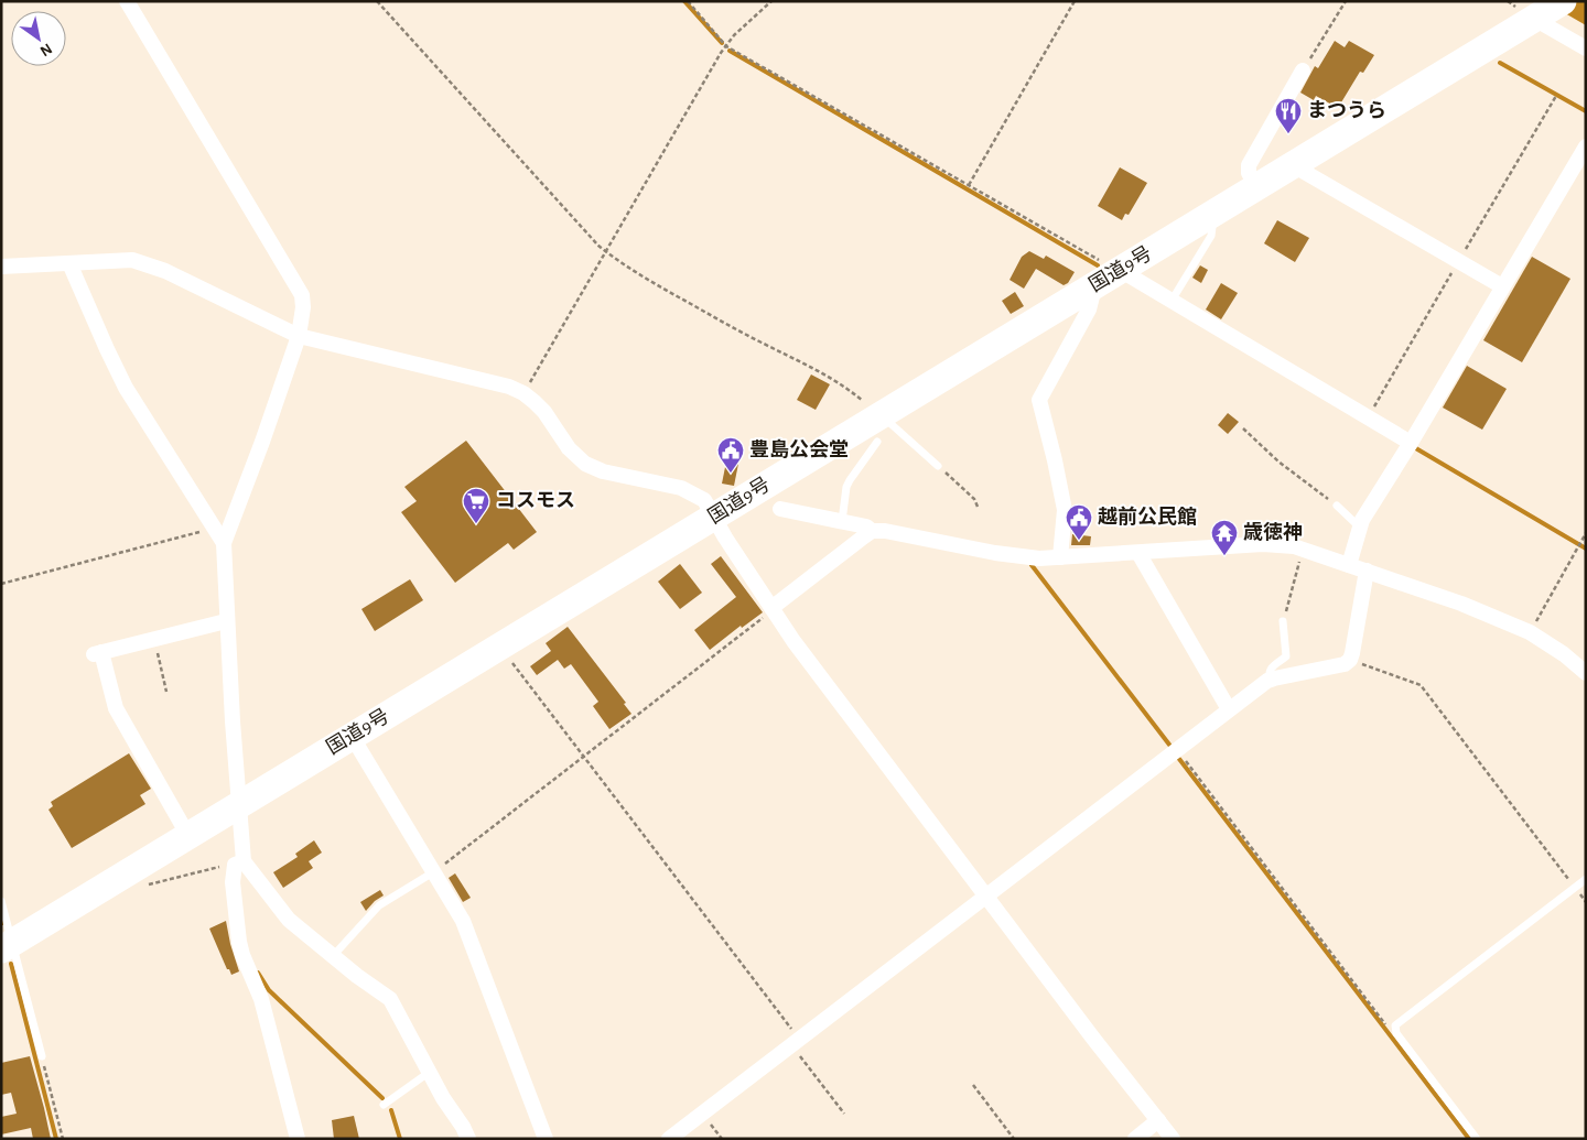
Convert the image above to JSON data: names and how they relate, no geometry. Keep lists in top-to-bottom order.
{
  "streets": {
    "highway": ["国道9号"]
  },
  "places": {
    "restaurant": ["まつうら"],
    "public building": ["豊島公会堂", "越前公民館"],
    "supermarket": ["コスモス"],
    "temple": ["歳徳神"]
  },
  "north": "bottom right"
}
